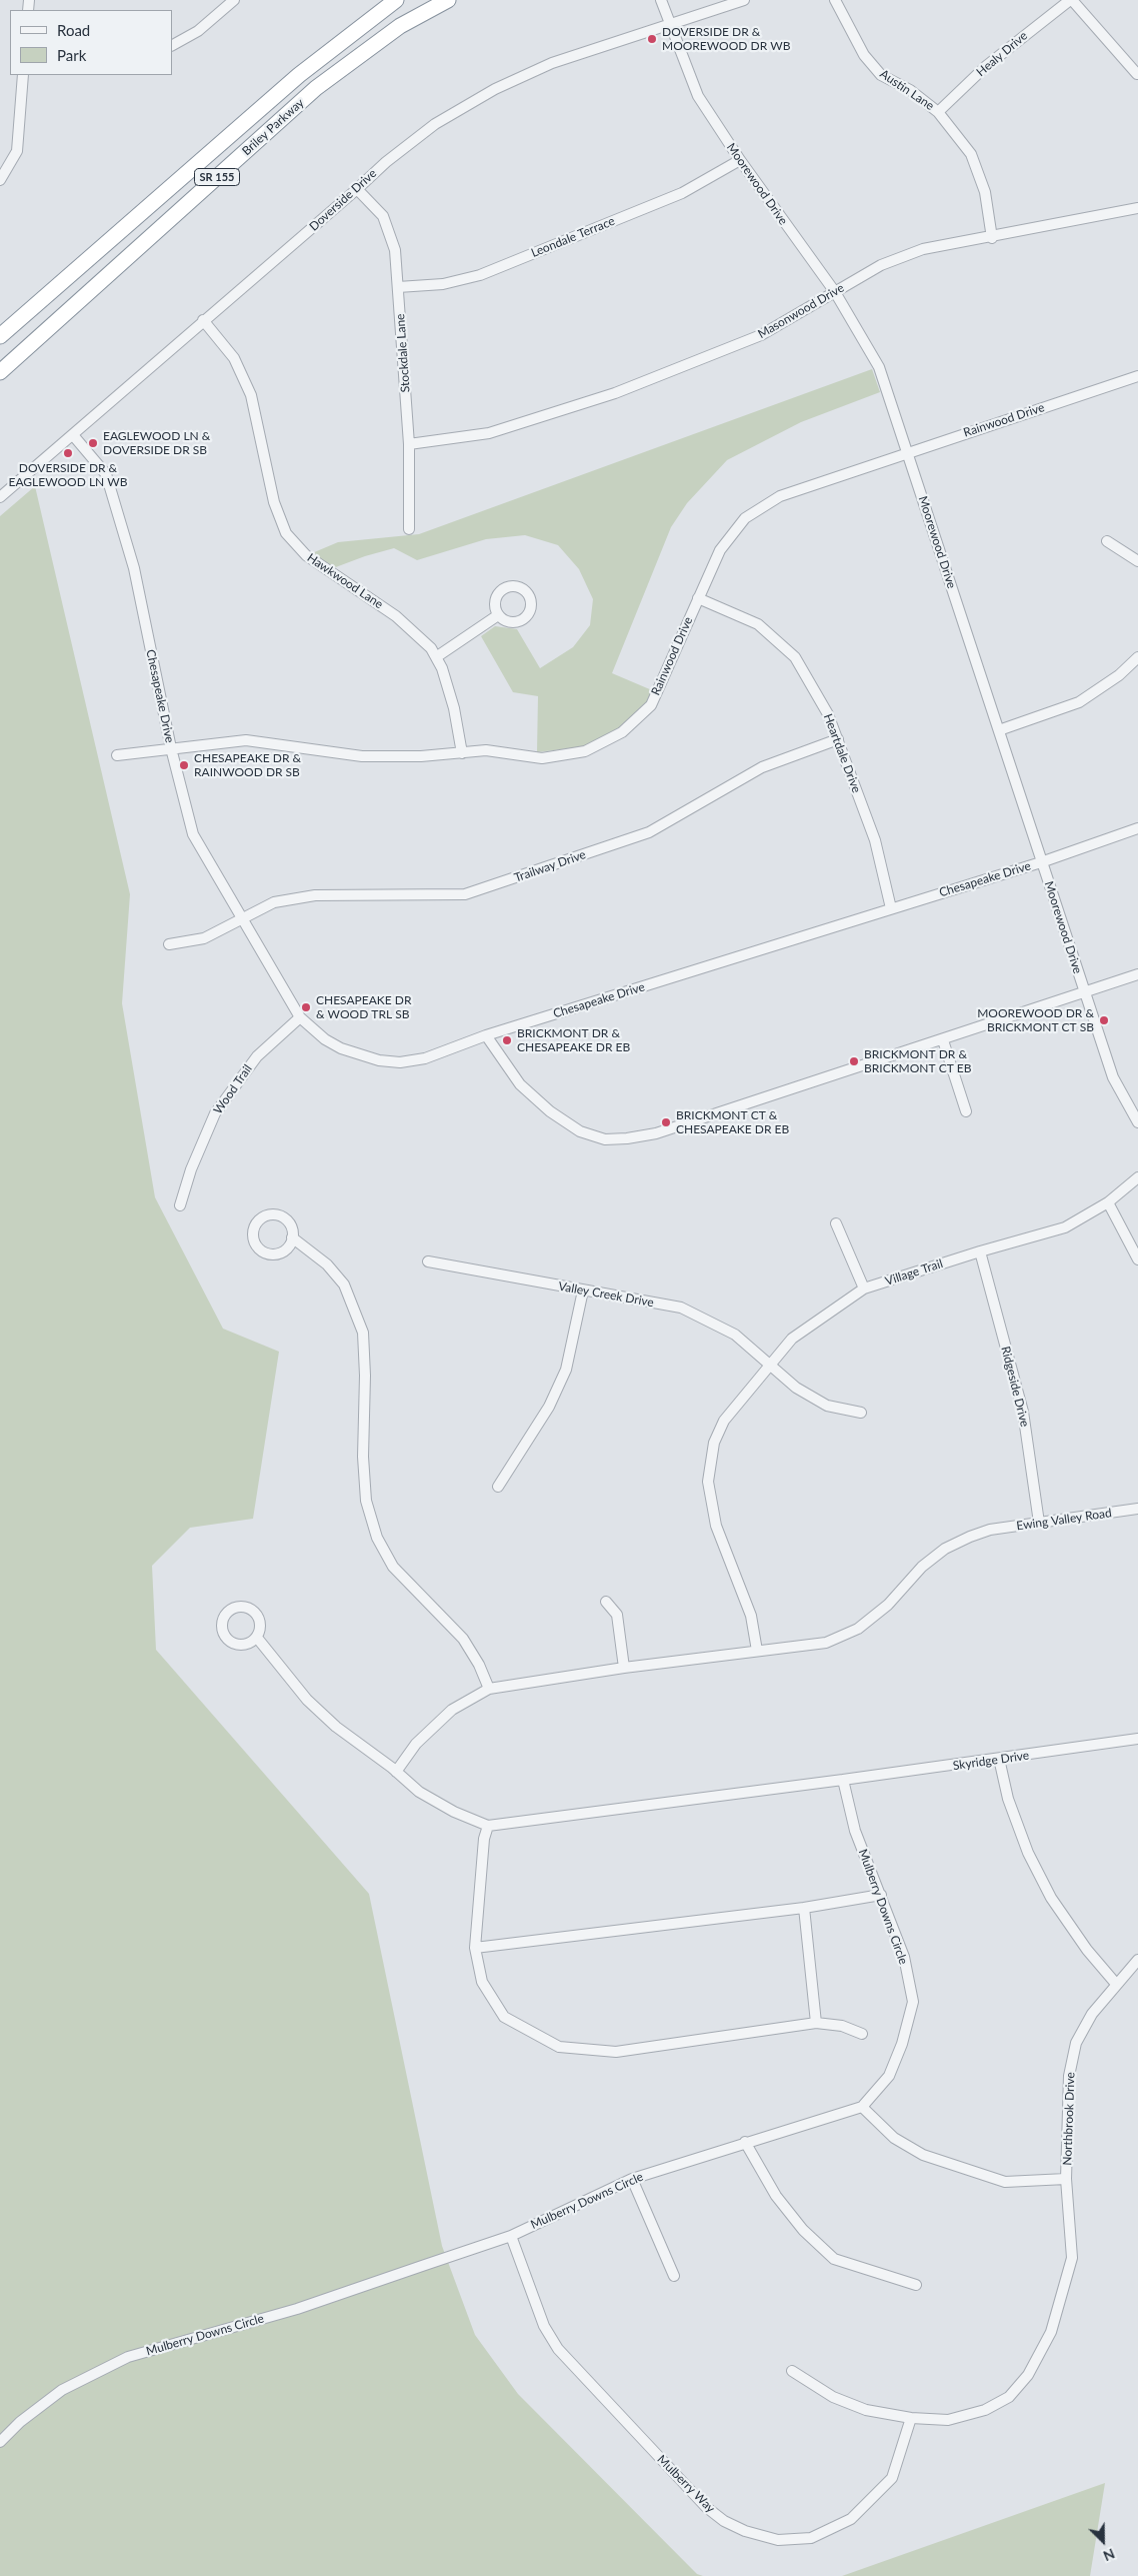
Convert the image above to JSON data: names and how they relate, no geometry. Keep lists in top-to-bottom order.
{
  "streets": {
    "highway": ["Briley Parkway", "SR 155"],
    "street": [
      "Healy Drive",
      "Austin Lane",
      "Moorewood Drive",
      "Doverside Drive",
      "Leondale Terrace",
      "Masonwood Drive",
      "Stockdale Lane",
      "Rainwood Drive",
      "Hawkwood Lane",
      "Chesapeake Drive",
      "Heartdale Drive",
      "Trailway Drive",
      "Wood Trail",
      "Village Trail",
      "Valley Creek Drive",
      "Ridgeside Drive",
      "Ewing Valley Road",
      "Skyridge Drive",
      "Mulberry Downs Circle",
      "Northbrook Drive",
      "Mulberry Way"
    ]
  },
  "crossings": [
    ["Healy Drive", "Austin Lane"],
    ["Austin Lane", "Masonwood Drive"],
    ["Moorewood Drive", "Doverside Drive"],
    ["Moorewood Drive", "Leondale Terrace"],
    ["Moorewood Drive", "Masonwood Drive"],
    ["Moorewood Drive", "Rainwood Drive"],
    ["Moorewood Drive", "Chesapeake Drive"],
    ["Doverside Drive", "Stockdale Lane"],
    ["Doverside Drive", "Hawkwood Lane"],
    ["Doverside Drive", "Chesapeake Drive"],
    ["Leondale Terrace", "Stockdale Lane"],
    ["Masonwood Drive", "Stockdale Lane"],
    ["Rainwood Drive", "Hawkwood Lane"],
    ["Rainwood Drive", "Chesapeake Drive"],
    ["Rainwood Drive", "Heartdale Drive"],
    ["Chesapeake Drive", "Heartdale Drive"],
    ["Chesapeake Drive", "Trailway Drive"],
    ["Chesapeake Drive", "Wood Trail"],
    ["Heartdale Drive", "Trailway Drive"],
    ["Village Trail", "Valley Creek Drive"],
    ["Village Trail", "Ridgeside Drive"],
    ["Village Trail", "Ewing Valley Road"],
    ["Ridgeside Drive", "Ewing Valley Road"],
    ["Skyridge Drive", "Mulberry Downs Circle"],
    ["Mulberry Downs Circle", "Mulberry Way"],
    ["Northbrook Drive", "Mulberry Way"]
  ],
  "places": [
    "DOVERSIDE DR & MOOREWOOD DR WB",
    "EAGLEWOOD LN & DOVERSIDE DR SB",
    "DOVERSIDE DR & EAGLEWOOD LN WB",
    "CHESAPEAKE DR & RAINWOOD DR SB",
    "CHESAPEAKE DR & WOOD TRL SB",
    "MOOREWOOD DR & BRICKMONT CT SB",
    "BRICKMONT DR & CHESAPEAKE DR EB",
    "BRICKMONT DR & BRICKMONT CT EB",
    "BRICKMONT CT & CHESAPEAKE DR EB"
  ],
  "legend": ["Road", "Park"],
  "north": "bottom right"
}
